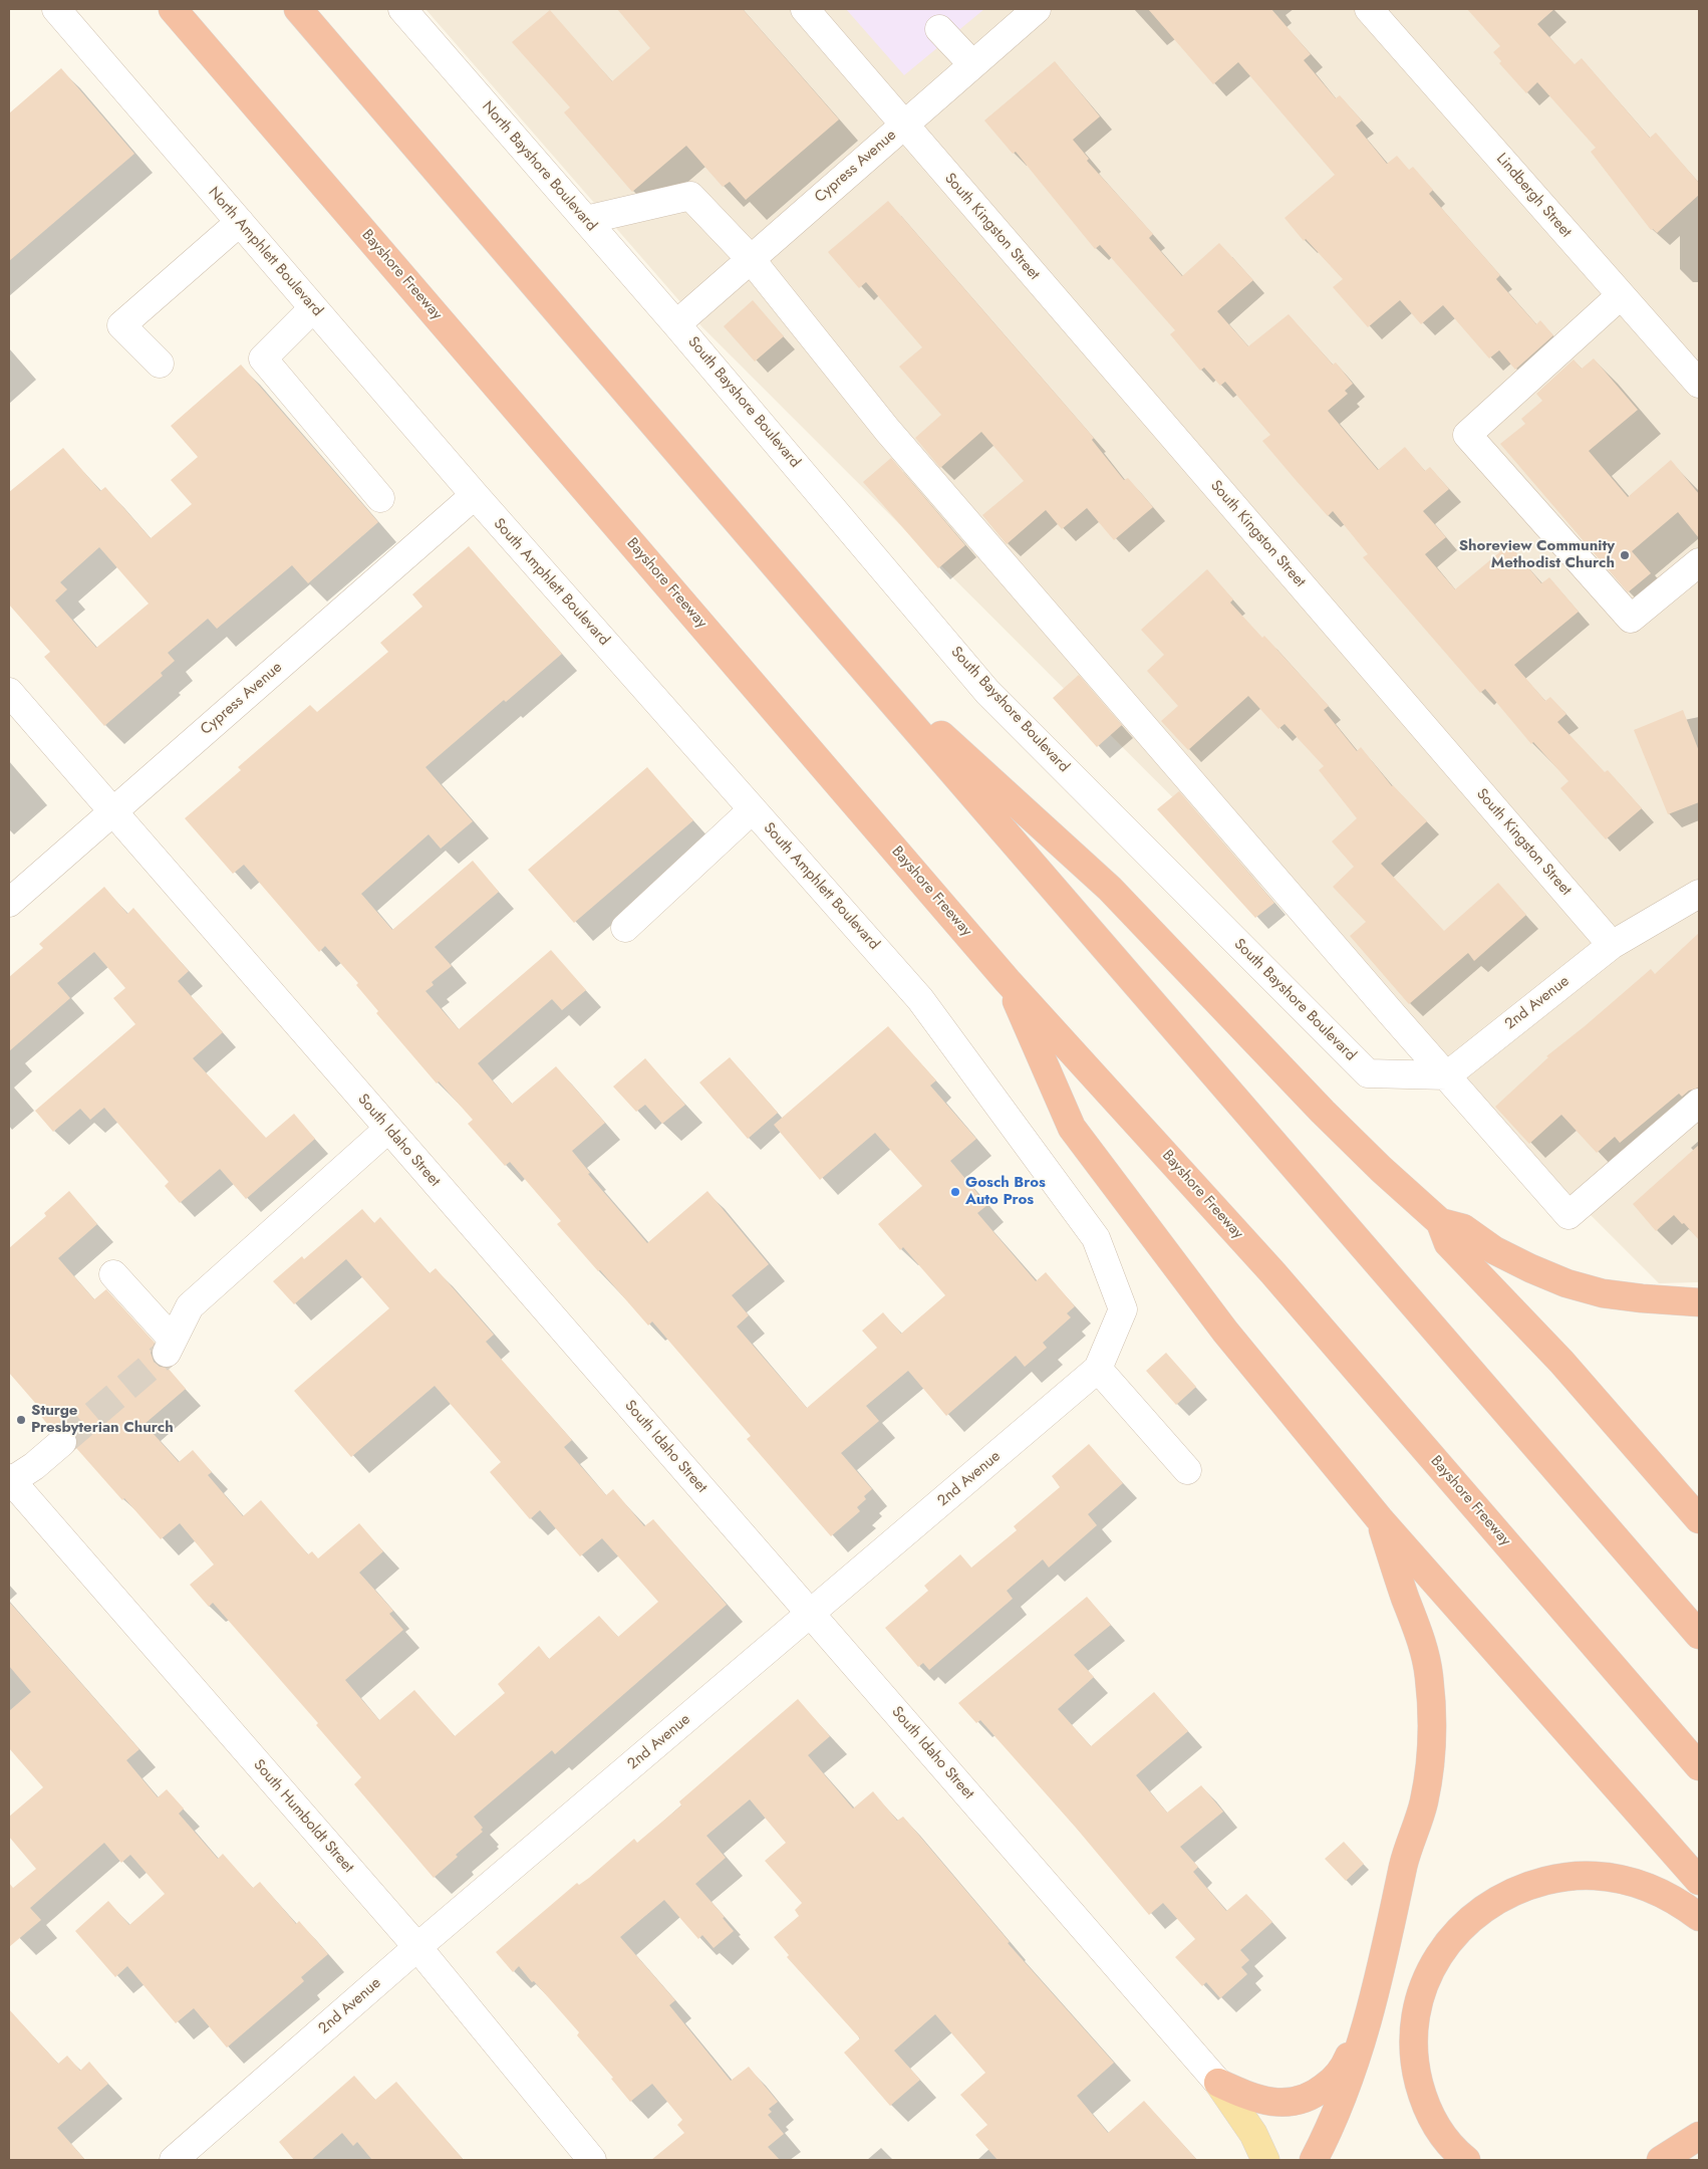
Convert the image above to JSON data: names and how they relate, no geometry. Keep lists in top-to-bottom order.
{
  "streets": {
    "highway": ["Bayshore Freeway"],
    "street": [
      "North Bayshore Boulevard",
      "Cypress Avenue",
      "Lindbergh Street",
      "South Kingston Street",
      "North Amphlett Boulevard",
      "South Bayshore Boulevard",
      "South Amphlett Boulevard",
      "2nd Avenue",
      "South Idaho Street",
      "South Humboldt Street"
    ]
  },
  "crossings": [
    ["North Bayshore Boulevard", "Cypress Avenue"],
    ["North Bayshore Boulevard", "South Bayshore Boulevard"],
    ["Cypress Avenue", "South Kingston Street"],
    ["Cypress Avenue", "North Amphlett Boulevard"],
    ["Cypress Avenue", "South Bayshore Boulevard"],
    ["Cypress Avenue", "South Amphlett Boulevard"],
    ["Cypress Avenue", "South Idaho Street"],
    ["South Kingston Street", "2nd Avenue"],
    ["North Amphlett Boulevard", "South Amphlett Boulevard"],
    ["South Bayshore Boulevard", "2nd Avenue"],
    ["South Amphlett Boulevard", "2nd Avenue"],
    ["2nd Avenue", "South Idaho Street"],
    ["2nd Avenue", "South Humboldt Street"]
  ],
  "places": ["Shoreview Community Methodist Church", "Gosch Bros Auto Pros", "Sturge Presbyterian Church"]
}
